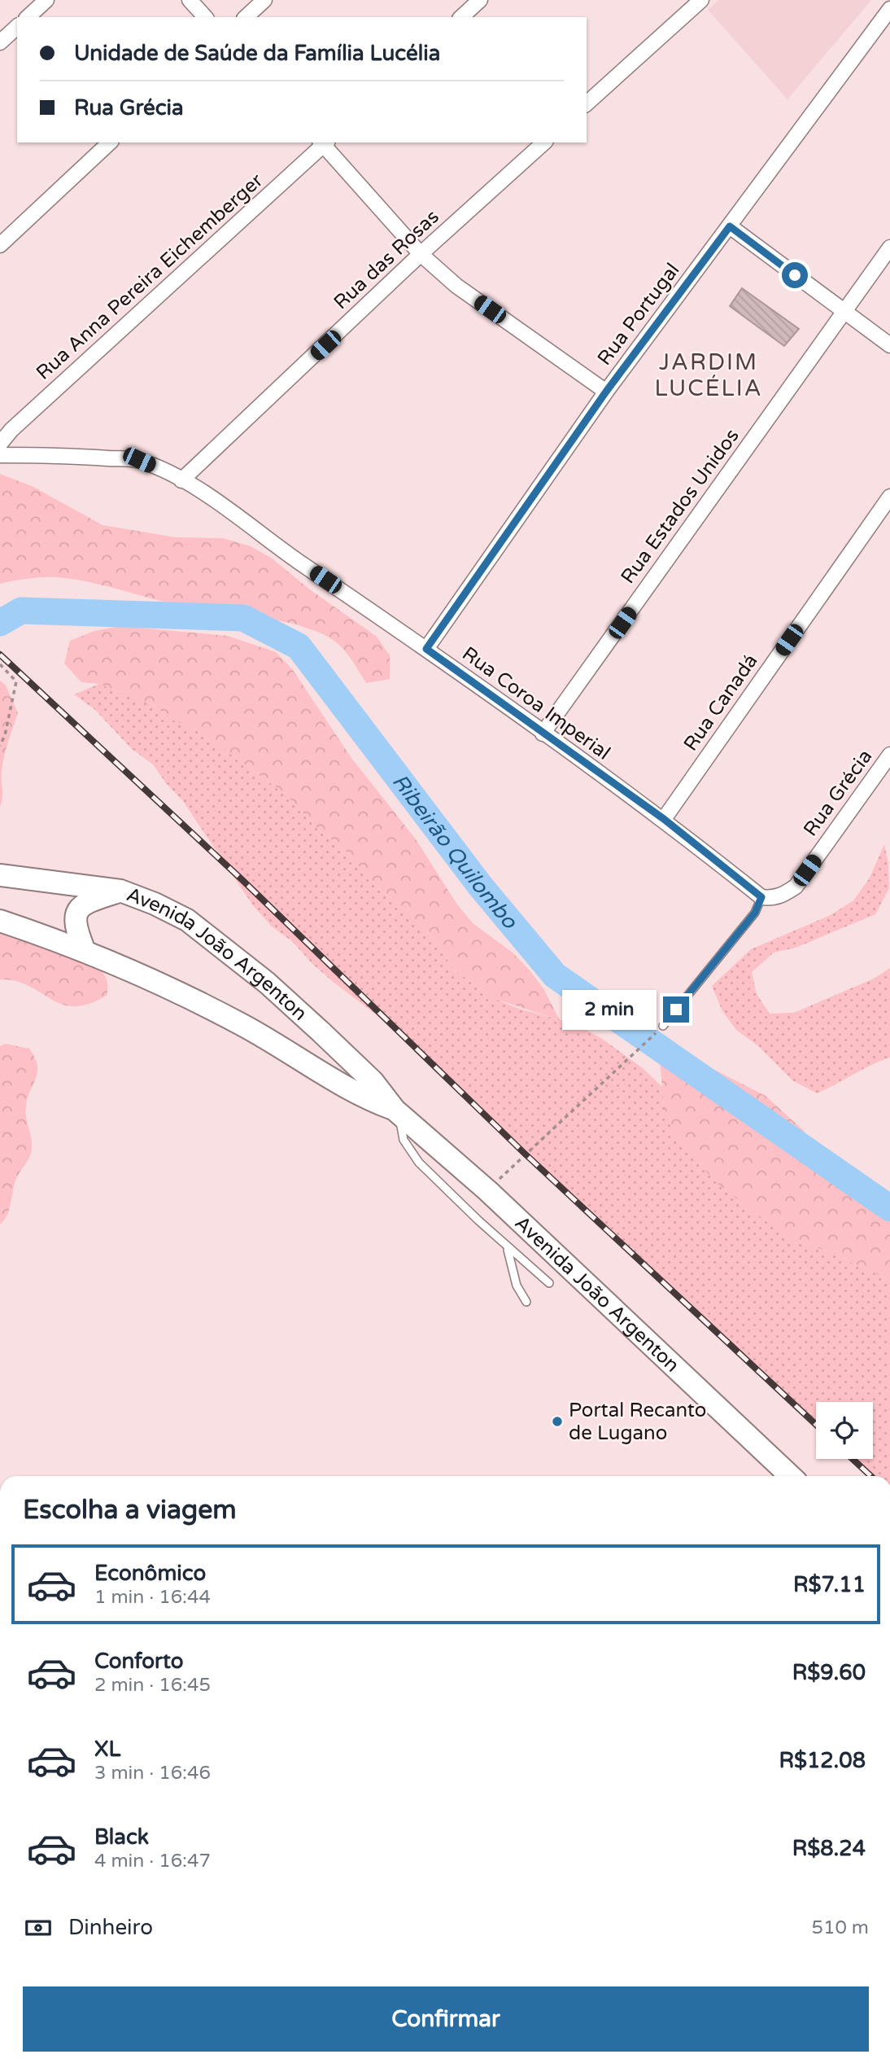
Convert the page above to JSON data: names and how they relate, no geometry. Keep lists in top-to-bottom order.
{
  "streets": {
    "main road": ["Avenida João Argenton"],
    "street": [
      "Rua das Rosas",
      "Rua Anna Pereira Eichemberger",
      "Rua Portugal",
      "Rua Estados Unidos",
      "Rua Canadá",
      "Rua Coroa Imperial",
      "Rua Grécia"
    ]
  },
  "crossings": [
    ["Rua das Rosas", "Rua Coroa Imperial"],
    ["Rua Portugal", "Rua Coroa Imperial"],
    ["Rua Estados Unidos", "Rua Coroa Imperial"],
    ["Rua Canadá", "Rua Coroa Imperial"],
    ["Rua Coroa Imperial", "Rua Grécia"]
  ],
  "districts": ["JARDIM LUCÉLIA"],
  "water": ["Ribeirão Quilombo"],
  "places": ["Portal Recanto de Lugano"],
  "page": {
    "banner": ["Unidade de Saúde da Família Lucélia", "Rua Grécia"],
    "bubble": "2 min",
    "heading": "Escolha a viagem",
    "list": [
      {
        "name": "Econômico",
        "note": "1 min · 16:44",
        "value": "R$7.11"
      },
      {
        "name": "Conforto",
        "note": "2 min · 16:45",
        "value": "R$9.60"
      },
      {
        "name": "XL",
        "note": "3 min · 16:46",
        "value": "R$12.08"
      },
      {
        "name": "Black",
        "note": "4 min · 16:47",
        "value": "R$8.24"
      }
    ],
    "pay": ["Dinheiro", "510 m"],
    "buttons": "Confirmar"
  }
}
